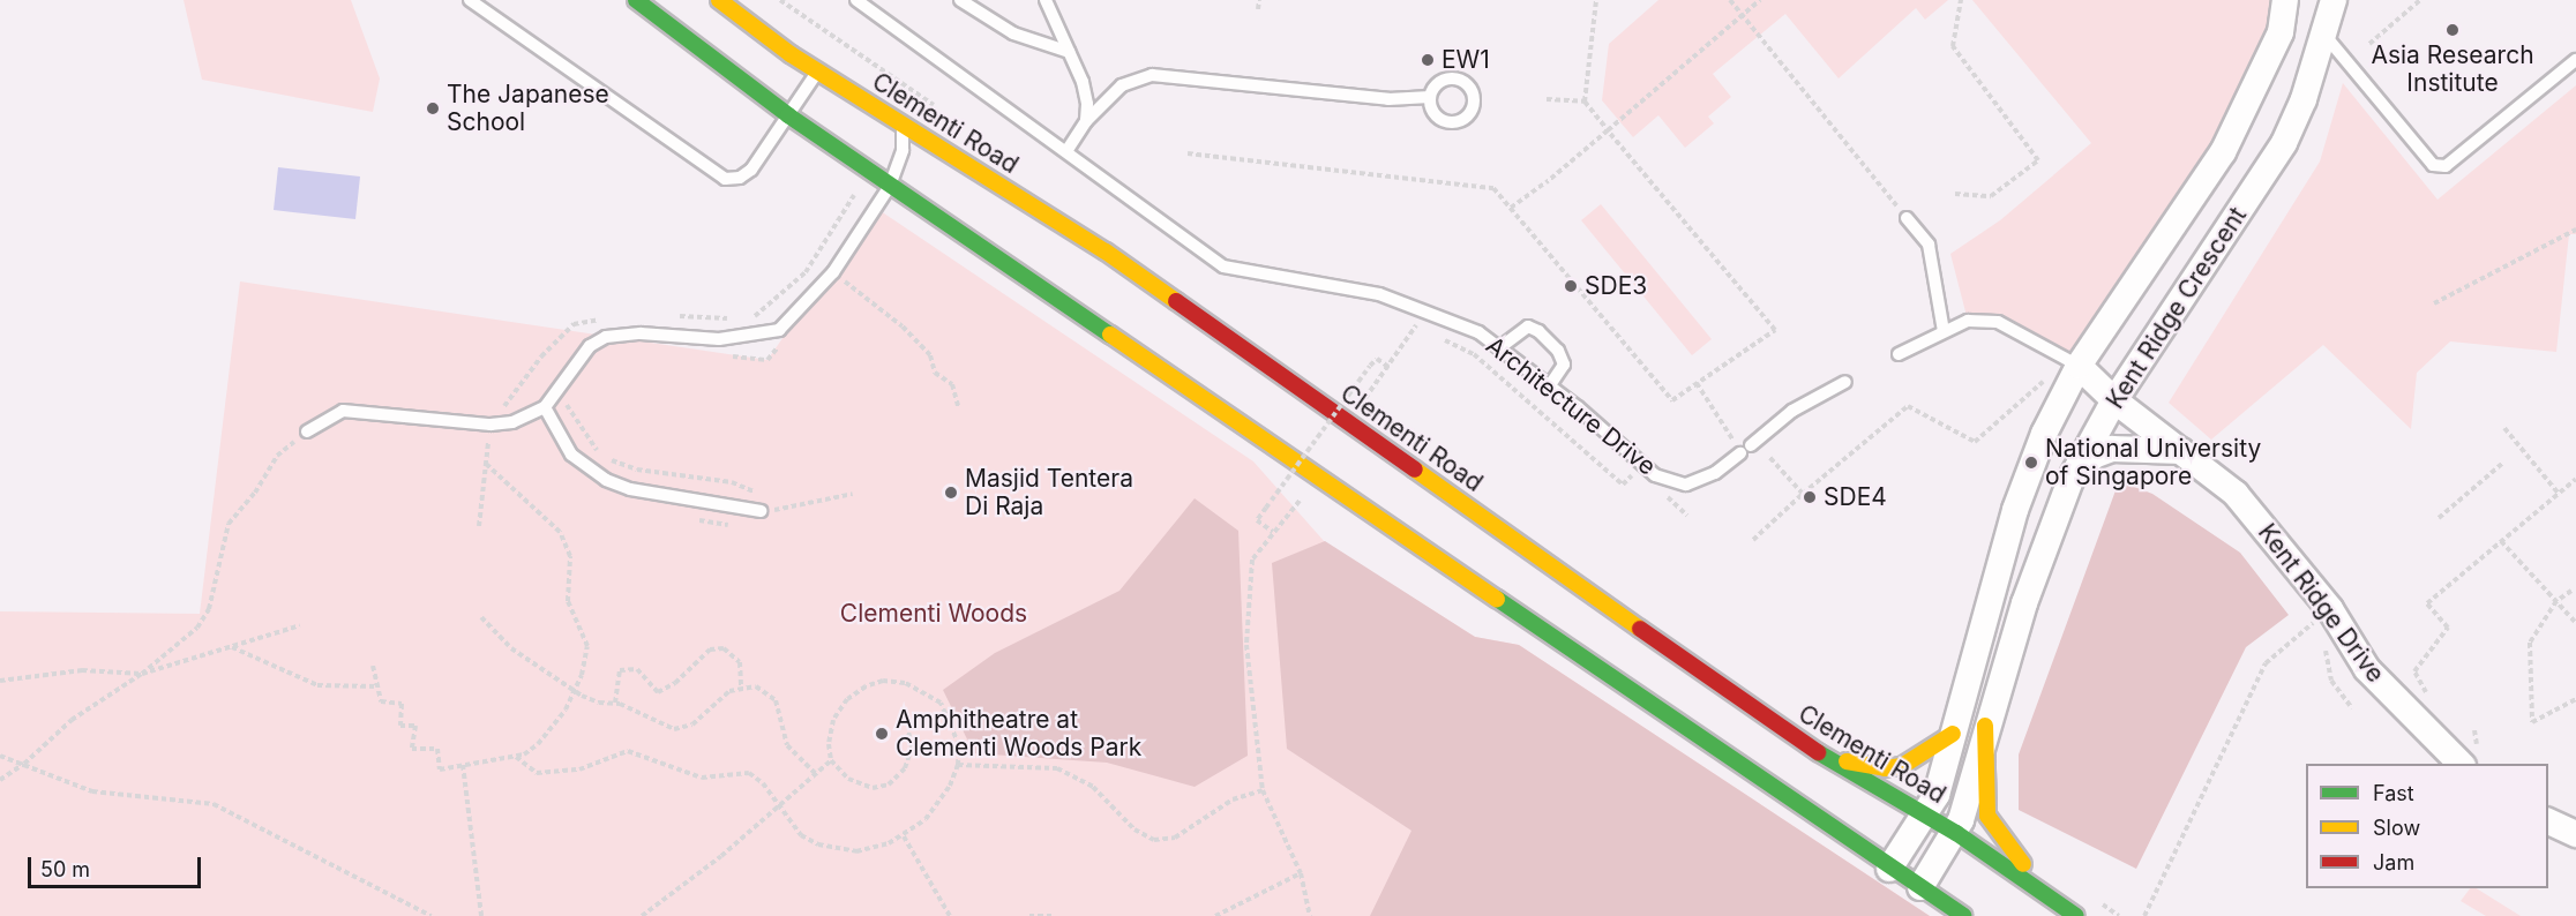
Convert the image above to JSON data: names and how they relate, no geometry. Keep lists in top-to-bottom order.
{
  "streets": {
    "main road": ["Clementi Road"],
    "street": ["Kent Ridge Crescent", "Kent Ridge Drive"],
    "lane": ["Architecture Drive"]
  },
  "crossings": [
    ["Clementi Road", "Kent Ridge Crescent"],
    ["Kent Ridge Crescent", "Kent Ridge Drive"]
  ],
  "parks": ["Clementi Woods"],
  "places": [
    "Asia Research Institute",
    "EW1",
    "The Japanese School",
    "SDE3",
    "National University of Singapore",
    "Masjid Tentera Di Raja",
    "SDE4",
    "Amphitheatre at Clementi Woods Park"
  ],
  "legend": ["Fast", "Slow", "Jam"],
  "scale_bar": "50 m"
}
